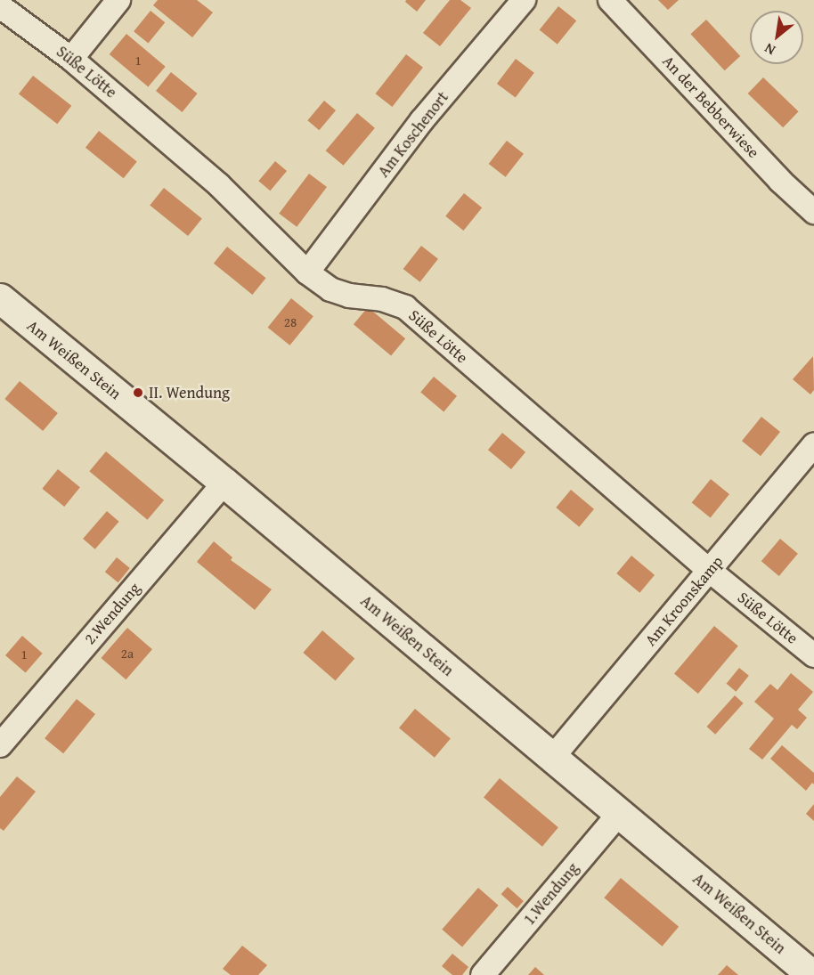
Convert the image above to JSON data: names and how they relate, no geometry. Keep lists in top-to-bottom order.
{
  "streets": {
    "street": [
      "Süße Lötte",
      "An der Bebberwiese",
      "Am Koschenort",
      "Am Weißen Stein",
      "Am Kroonskamp",
      "2.Wendung",
      "1.Wendung"
    ]
  },
  "crossings": [
    ["Süße Lötte", "Am Koschenort"],
    ["Süße Lötte", "Am Kroonskamp"],
    ["Am Weißen Stein", "Am Kroonskamp"],
    ["Am Weißen Stein", "2.Wendung"],
    ["Am Weißen Stein", "1.Wendung"]
  ],
  "places": ["II. Wendung"],
  "house_numbers": [
    "1",
    "28",
    "2a",
    "1"
  ],
  "north": "bottom left"
}
